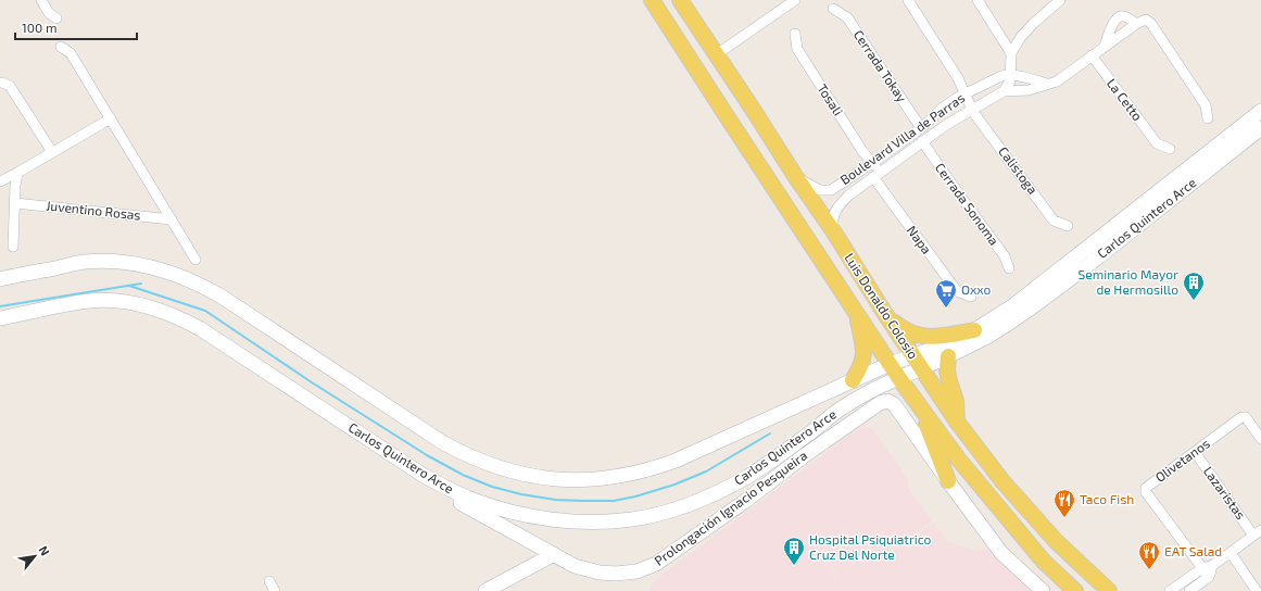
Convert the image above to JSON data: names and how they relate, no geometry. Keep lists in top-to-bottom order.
{
  "streets": {
    "main road": ["Carlos Quintero Arce", "Luis Donaldo Colosio", "Prolongación Ignacio Pesqueira"],
    "street": [
      "Cerrada Tokay",
      "Tosali",
      "La Cetto",
      "Boulevard Villa de Parras",
      "Calistoga",
      "Cerrada Sonoma",
      "Juventino Rosas",
      "Napa",
      "Olivetanos",
      "Lazaristas"
    ]
  },
  "crossings": [
    ["Cerrada Tokay", "Boulevard Villa de Parras"],
    ["Tosali", "Boulevard Villa de Parras"],
    ["Tosali", "Napa"],
    ["La Cetto", "Boulevard Villa de Parras"],
    ["Boulevard Villa de Parras", "Calistoga"],
    ["Boulevard Villa de Parras", "Cerrada Sonoma"],
    ["Boulevard Villa de Parras", "Napa"],
    ["Boulevard Villa de Parras", "Luis Donaldo Colosio"],
    ["Carlos Quintero Arce", "Luis Donaldo Colosio"],
    ["Carlos Quintero Arce", "Prolongación Ignacio Pesqueira"],
    ["Olivetanos", "Lazaristas"]
  ],
  "places": {
    "building": ["Seminario Mayor de Hermosillo", "Hospital Psiquiatrico Cruz Del Norte"],
    "supermarket": ["Oxxo"],
    "restaurant": ["Taco Fish", "EAT Salad"]
  },
  "scale_bar": "100 m",
  "north": "top right"
}
